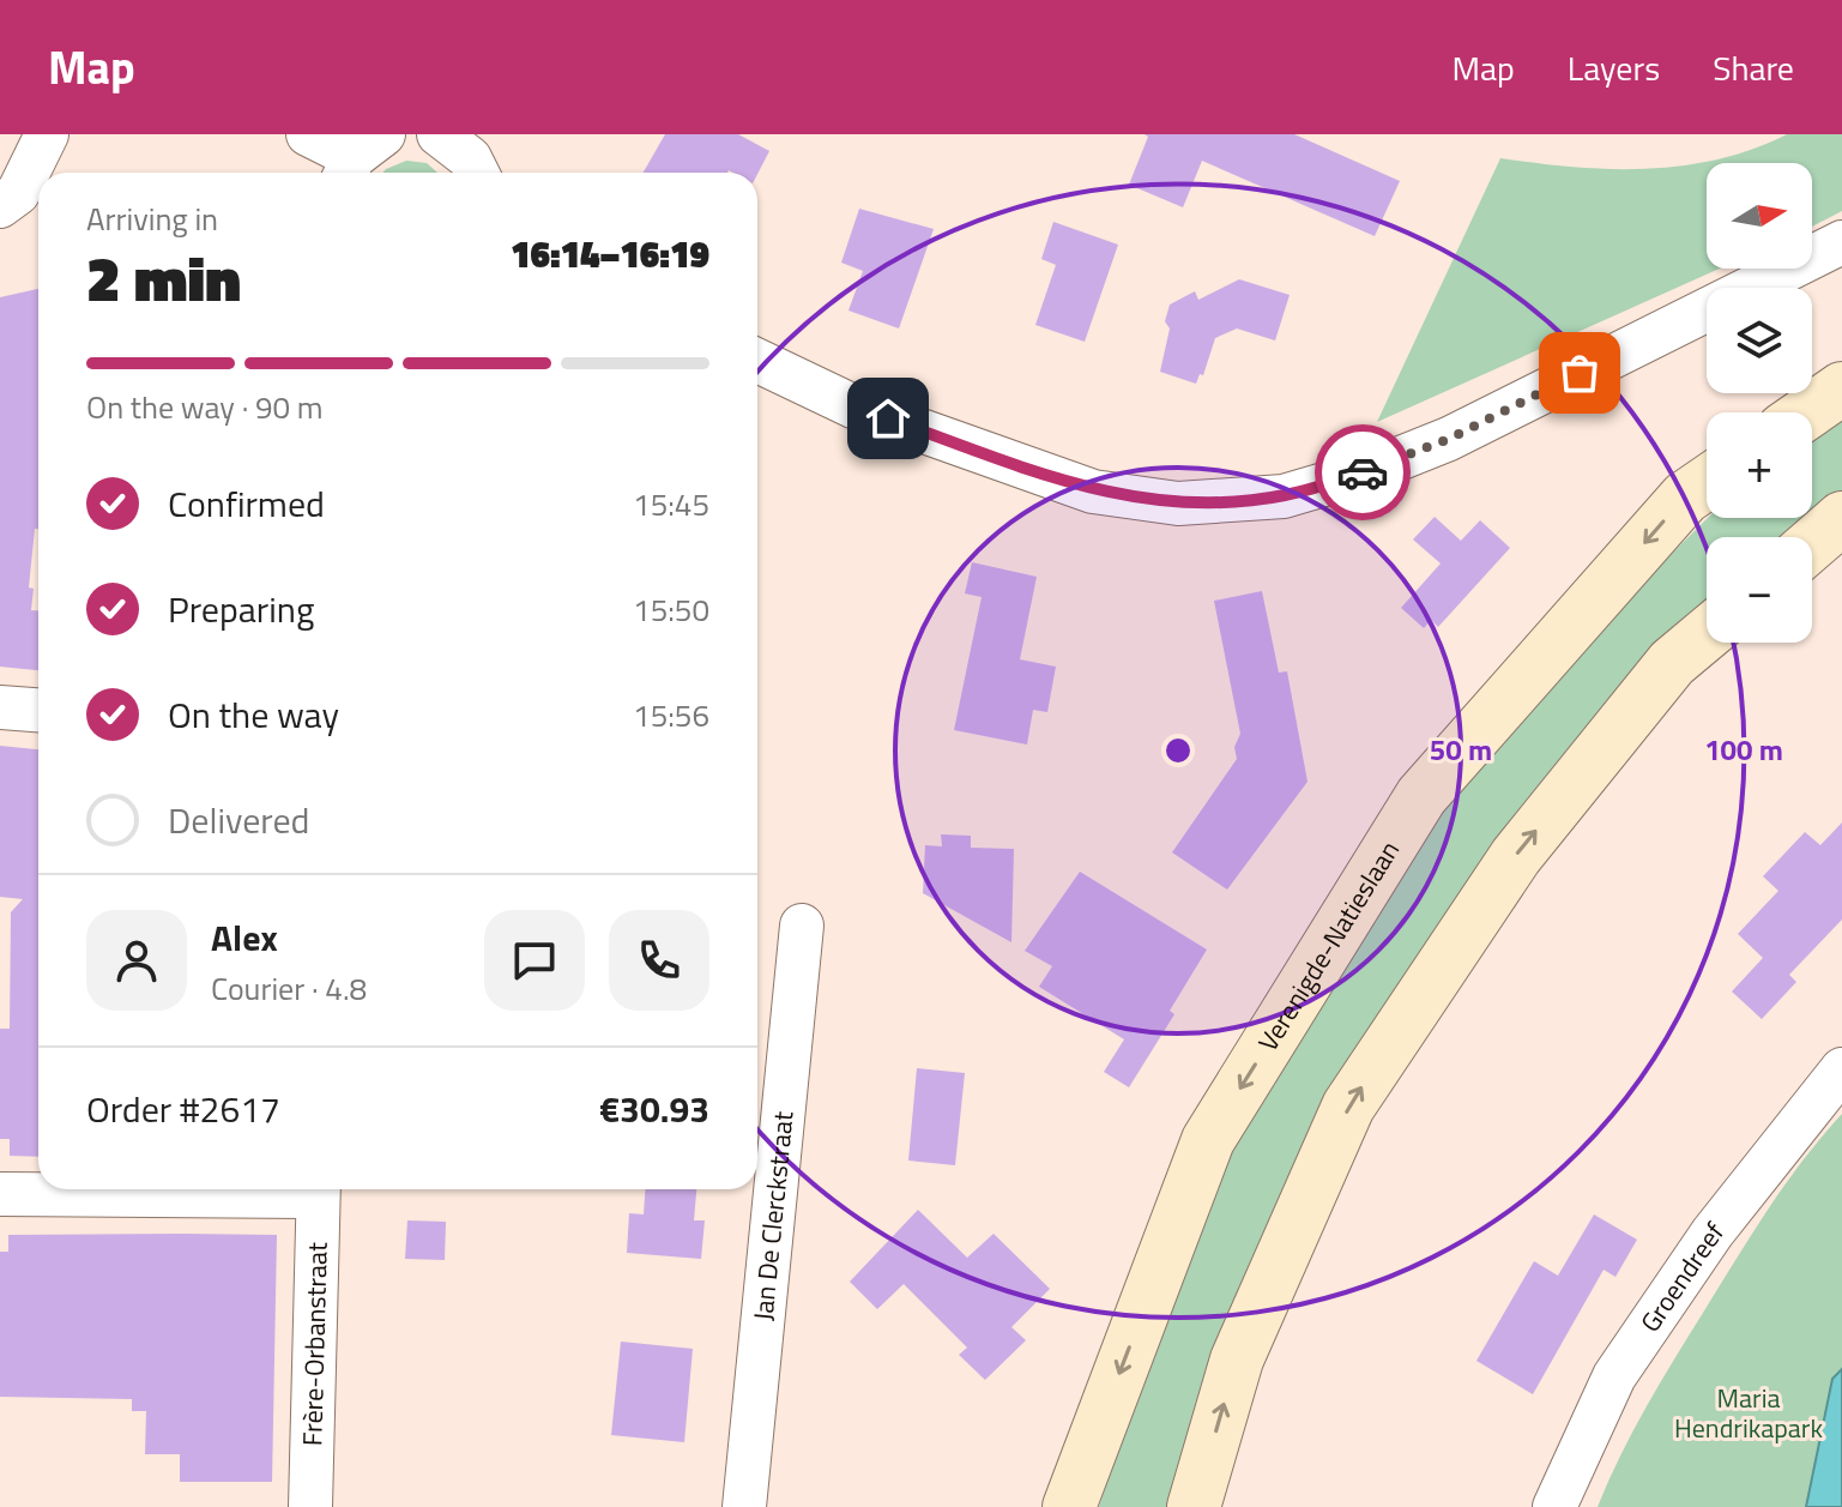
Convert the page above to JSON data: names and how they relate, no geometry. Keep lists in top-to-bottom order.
{
  "streets": {
    "main road": ["Verenigde-Natieslaan"],
    "street": ["Jan De Clerckstraat", "Groendreef", "Frère-Orbanstraat"]
  },
  "parks": ["Maria Hendrikapark"],
  "north": "right",
  "page": {
    "header": "Map",
    "nav": ["Map", "Layers", "Share"],
    "map_buttons": ["+", "−"],
    "heading": ["2 min", "Arriving in", "16:14–16:19"],
    "panel": [
      "Alex",
      "Courier · 4.8",
      "Order #2617",
      "€30.93"
    ],
    "bar": "On the way · 90 m",
    "list": [
      ["Confirmed", "15:45"],
      ["Preparing", "15:50"],
      ["On the way", "15:56"],
      "Delivered"
    ]
  },
  "rings": ["50 m", "100 m"]
}
